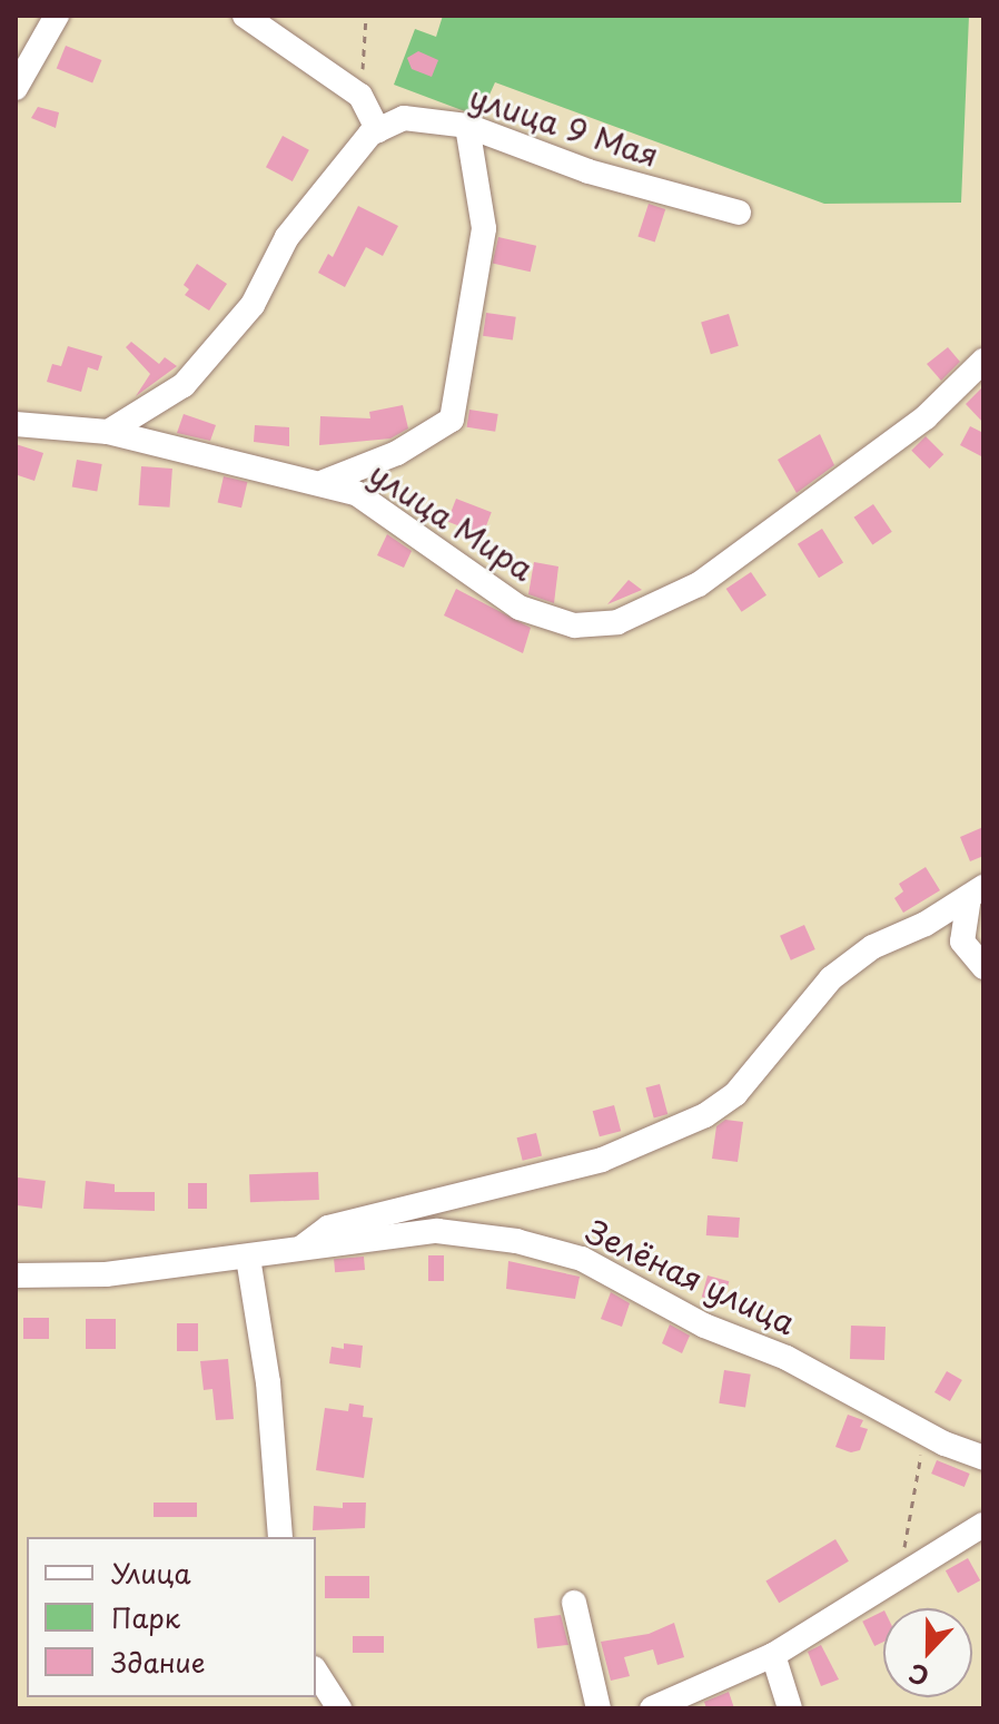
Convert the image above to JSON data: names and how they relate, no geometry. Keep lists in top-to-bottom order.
{
  "streets": {
    "street": ["улица 9 Мая", "улица Мира", "Зелёная улица"]
  },
  "legend": ["Улица", "Парк", "Здание"],
  "north": "bottom"
}
